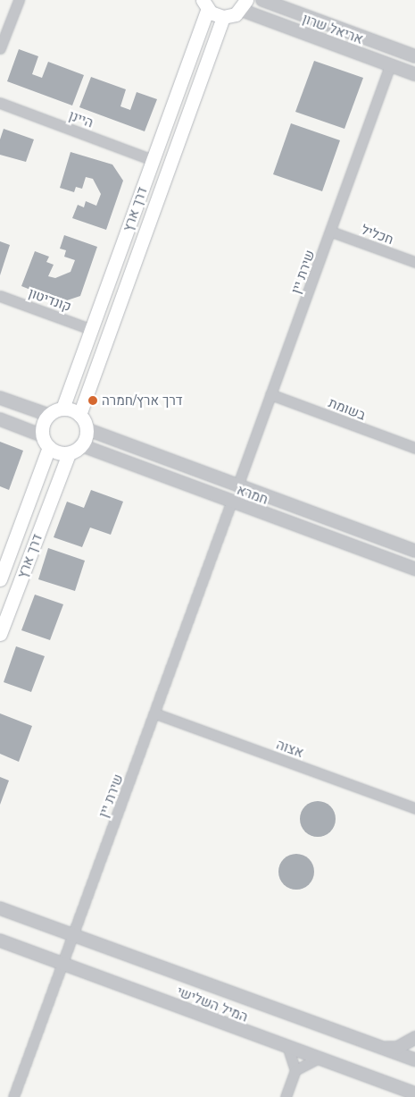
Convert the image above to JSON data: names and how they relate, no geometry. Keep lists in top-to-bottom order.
{
  "streets": {
    "main road": ["דרך ארץ"],
    "street": [
      "אריאל שרון",
      "היינן",
      "חכליל",
      "שירת יין",
      "קונדיטון",
      "בשומת",
      "חמרא",
      "אצוה",
      "המיל השלישי"
    ]
  },
  "crossings": [
    ["אריאל שרון", "שירת יין"],
    ["היינן", "דרך ארץ"],
    ["דרך ארץ", "קונדיטון"],
    ["דרך ארץ", "חמרא"],
    ["חכליל", "שירת יין"],
    ["שירת יין", "בשומת"],
    ["שירת יין", "חמרא"],
    ["שירת יין", "אצוה"],
    ["שירת יין", "המיל השלישי"]
  ],
  "places": ["דרך ארץ/חמרה"]
}
